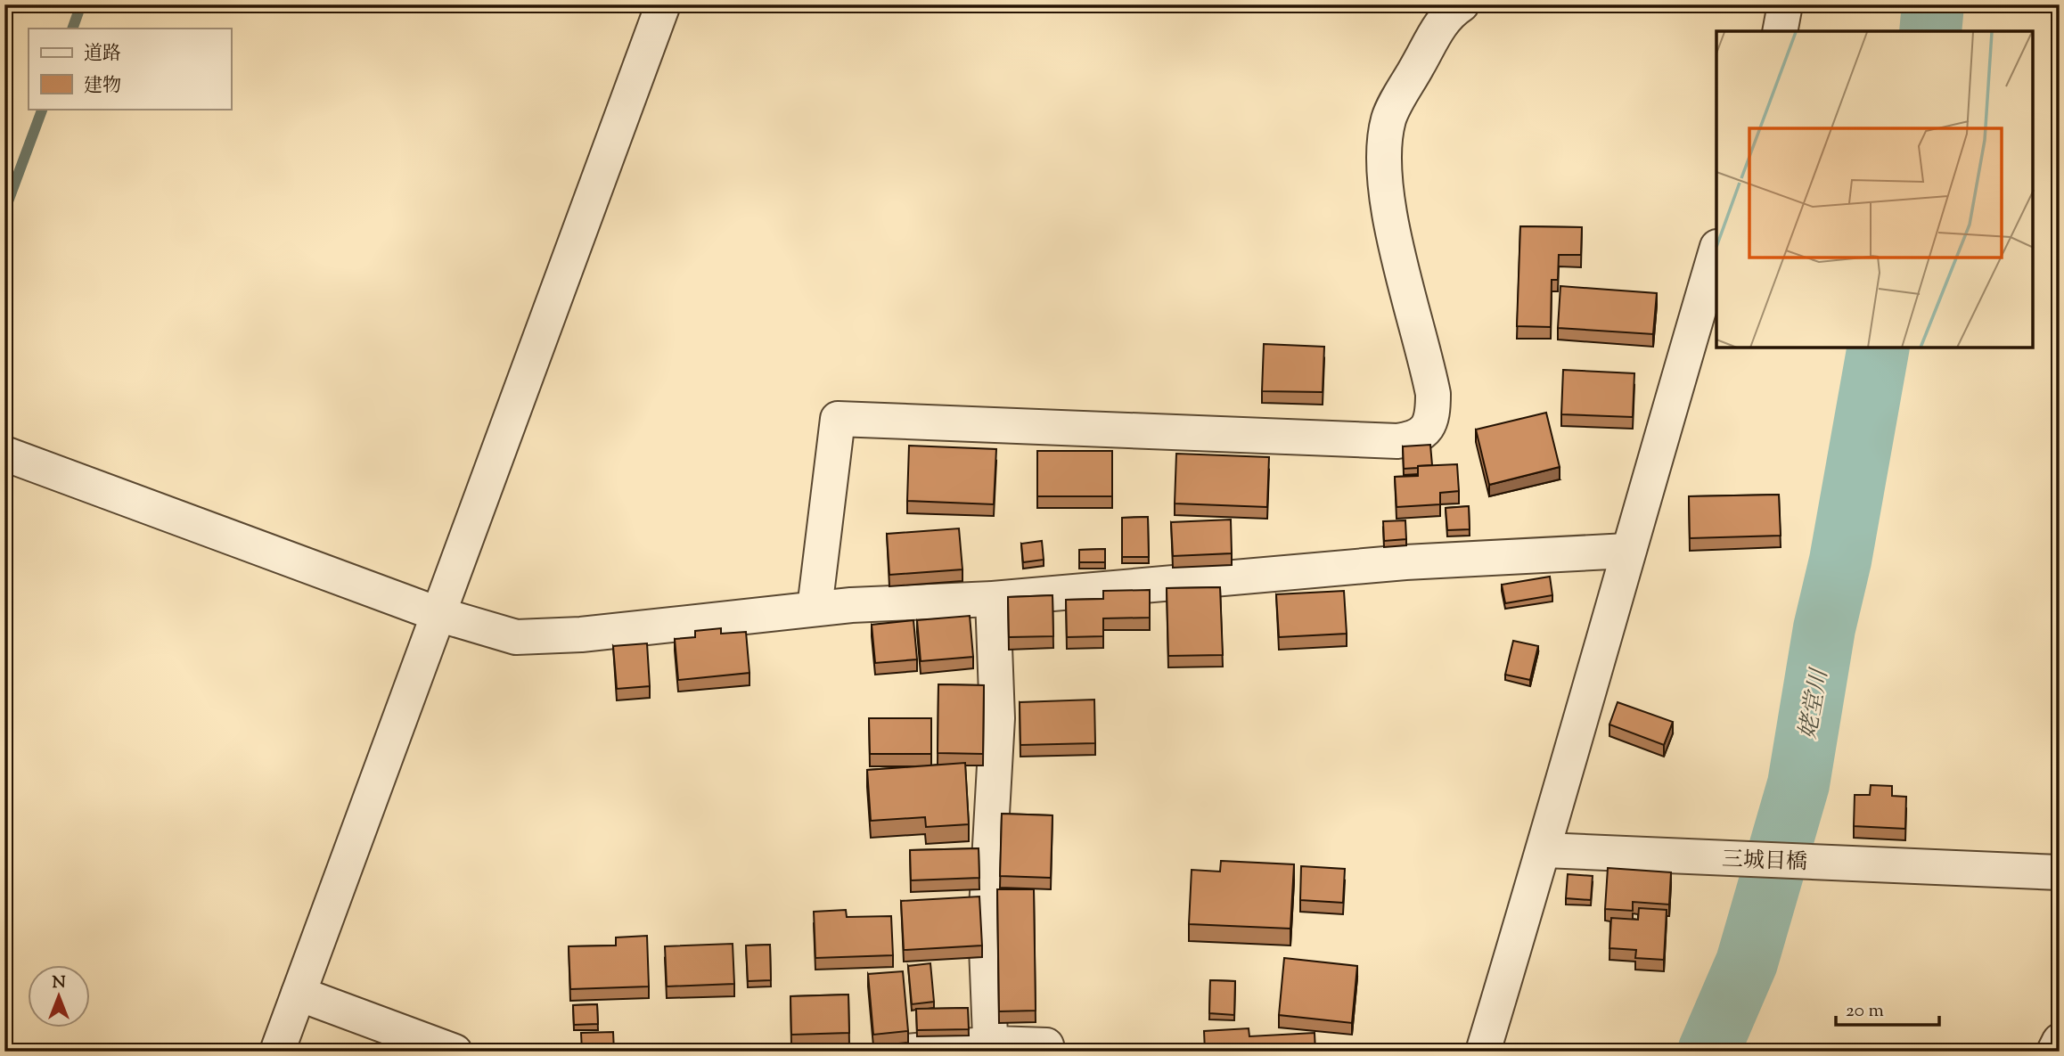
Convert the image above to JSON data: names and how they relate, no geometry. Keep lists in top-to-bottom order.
{
  "streets": {
    "street": ["三城目橋"]
  },
  "water": ["姥堂川"],
  "legend": ["道路", "建物"],
  "scale_bar": "20 m",
  "north": "top"
}
